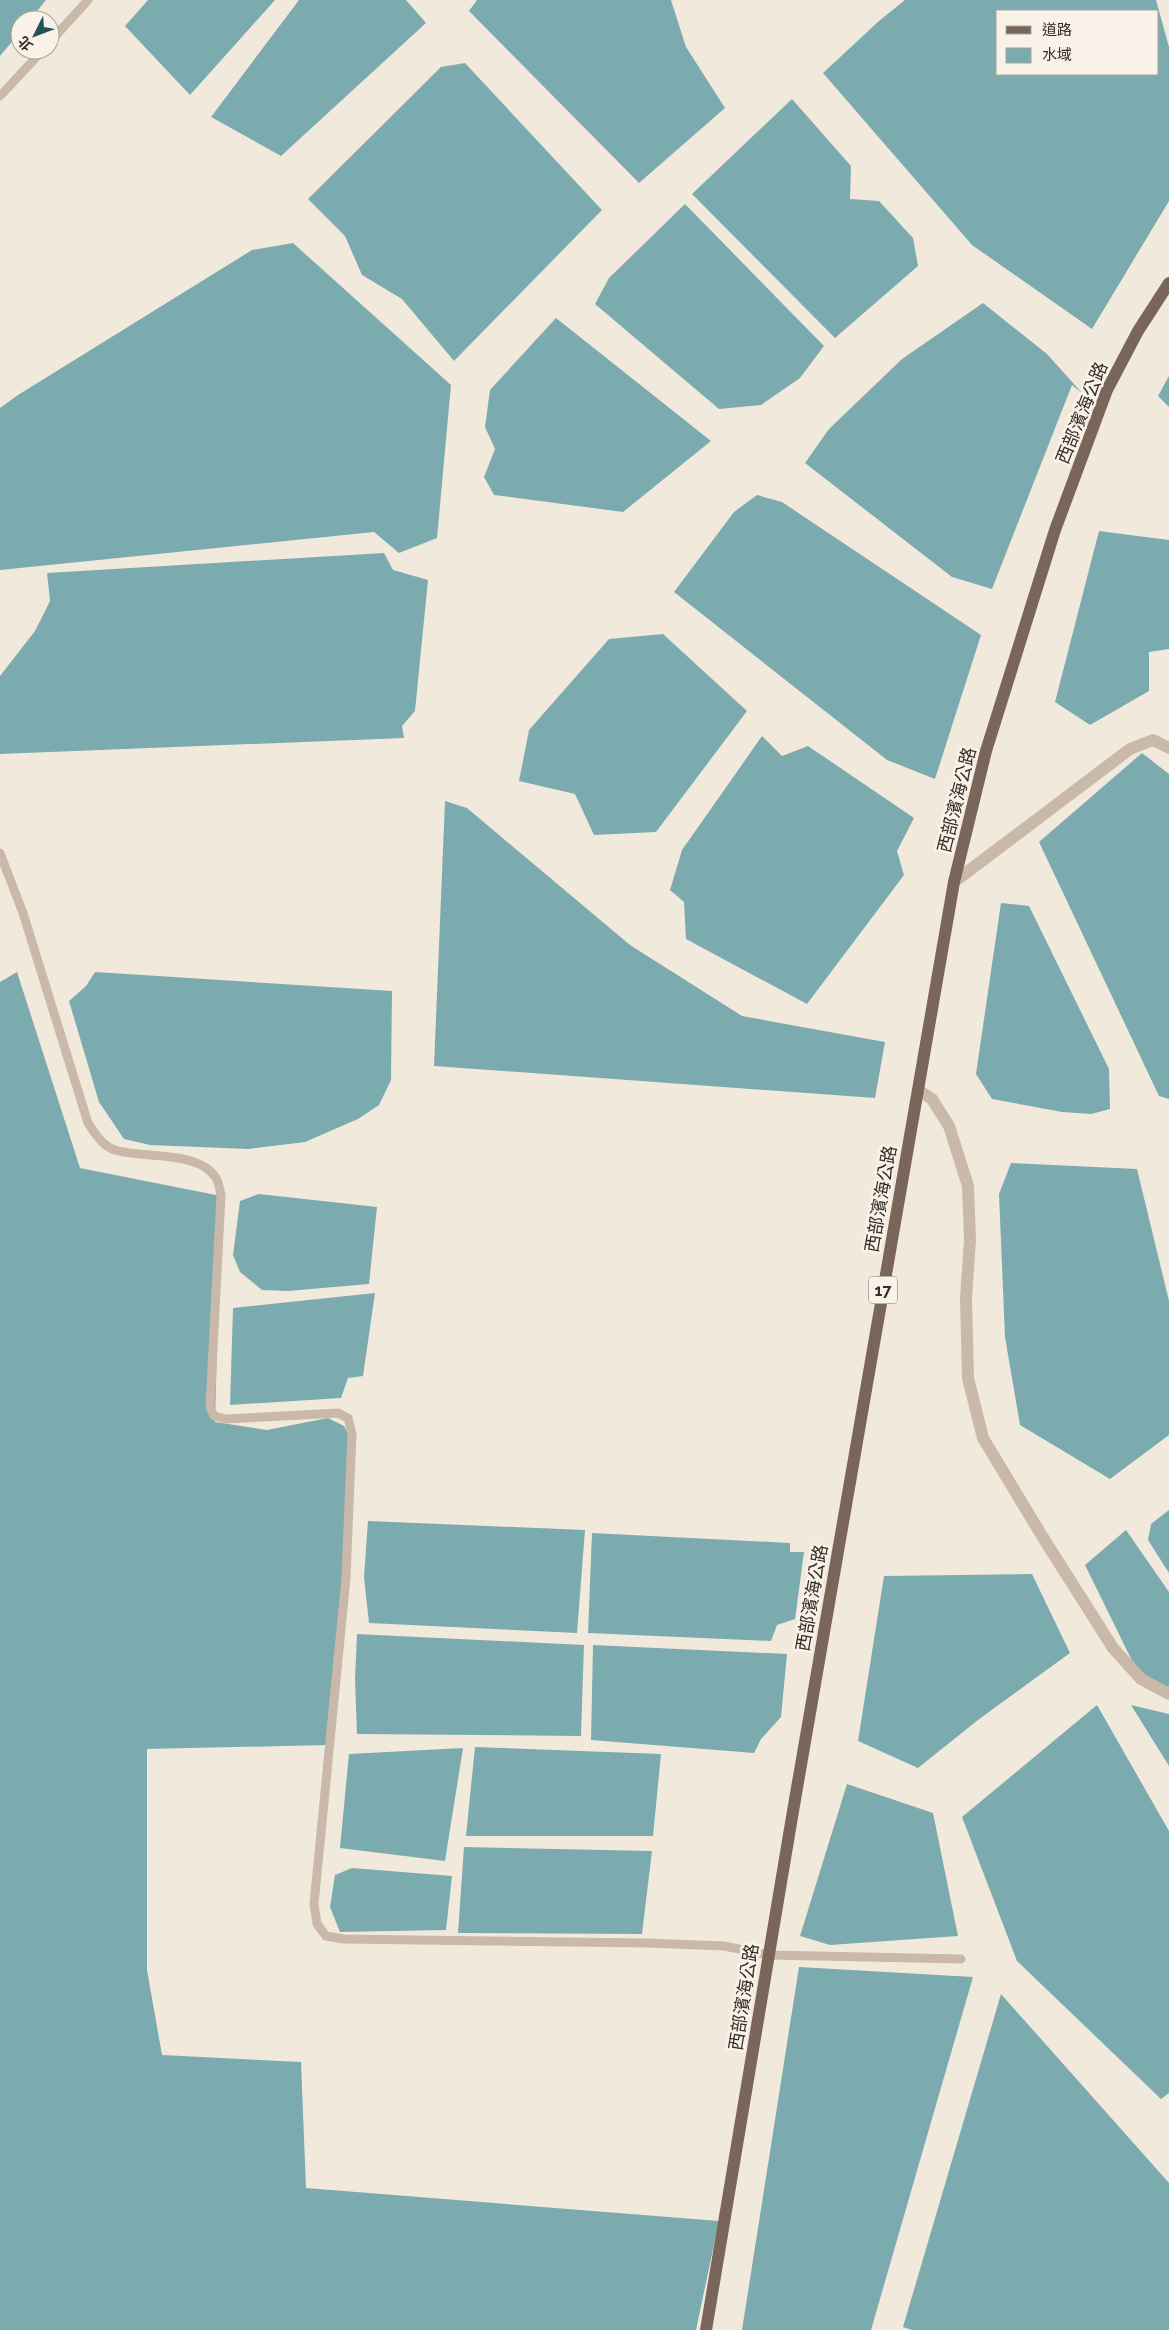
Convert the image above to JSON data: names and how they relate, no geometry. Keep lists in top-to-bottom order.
{
  "streets": {
    "main road": ["西部濱海公路", "17"]
  },
  "legend": ["道路", "水域"],
  "north": "bottom left"
}
